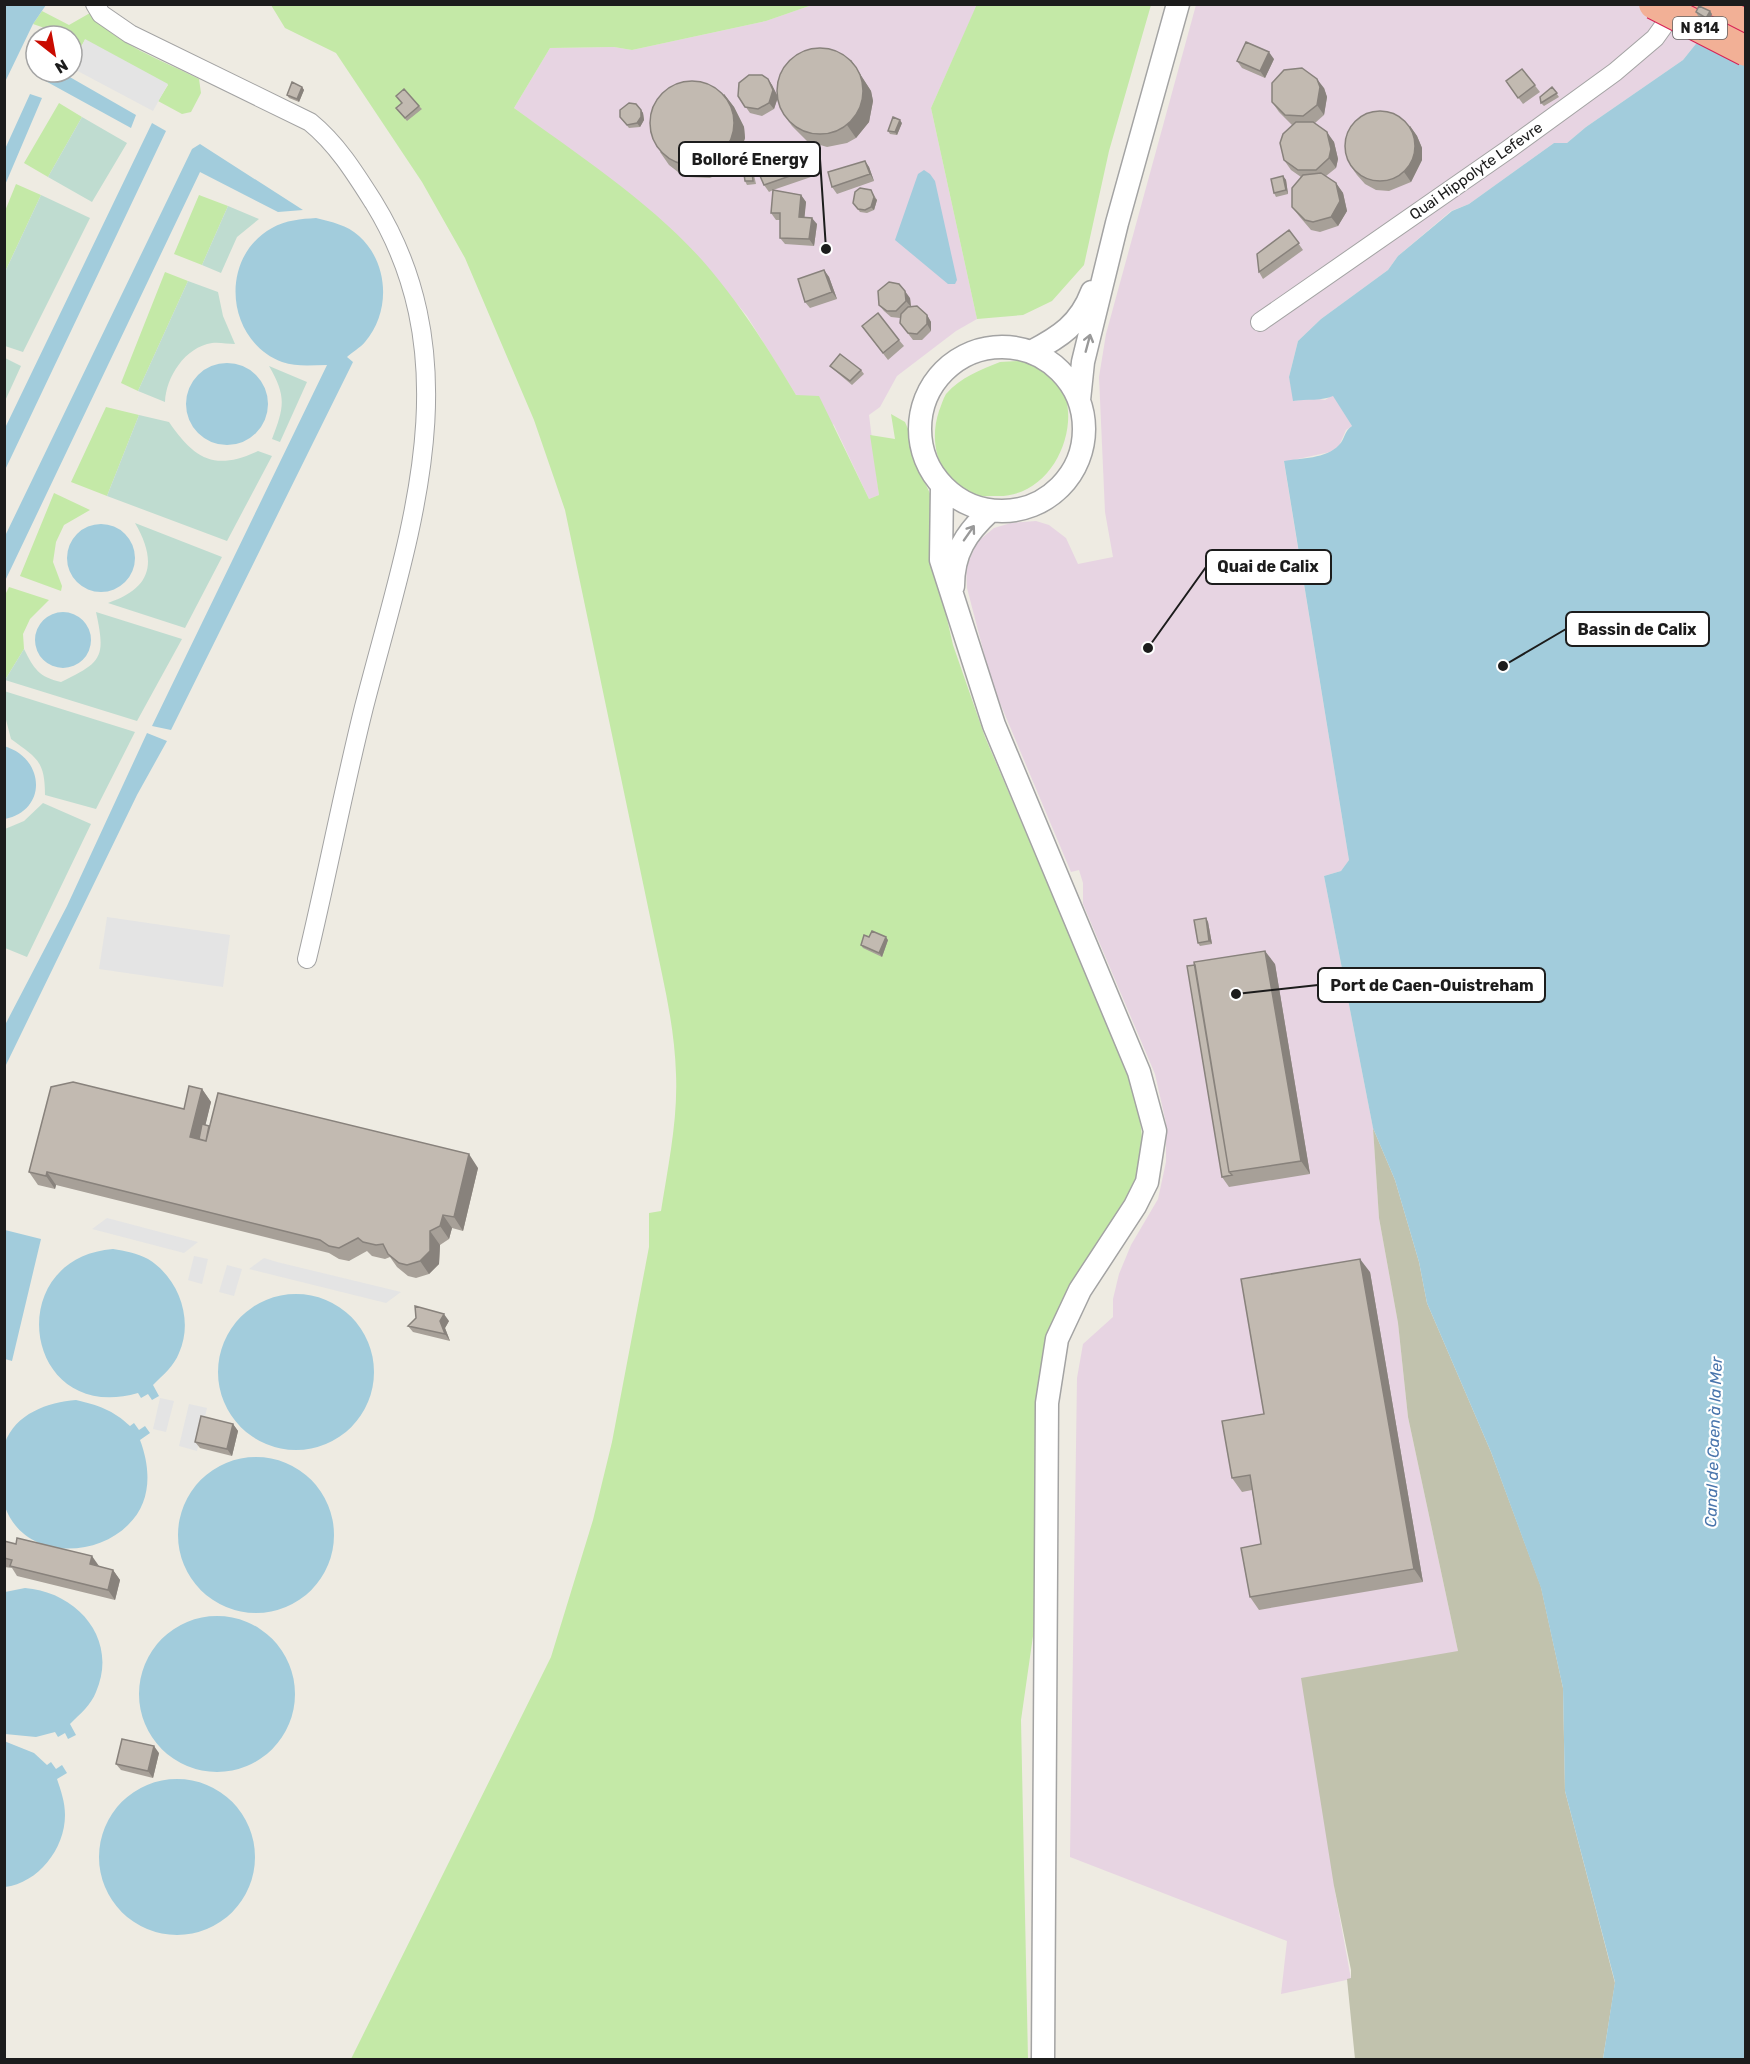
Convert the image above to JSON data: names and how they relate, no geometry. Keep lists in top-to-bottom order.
{
  "streets": {
    "highway": ["N 814"],
    "street": ["Quai Hippolyte Lefevre"]
  },
  "water": ["Canal de Caen à la Mer"],
  "places": [
    "Bolloré Energy",
    "Quai de Calix",
    "Bassin de Calix",
    "Port de Caen-Ouistreham"
  ],
  "north": "bottom right"
}
